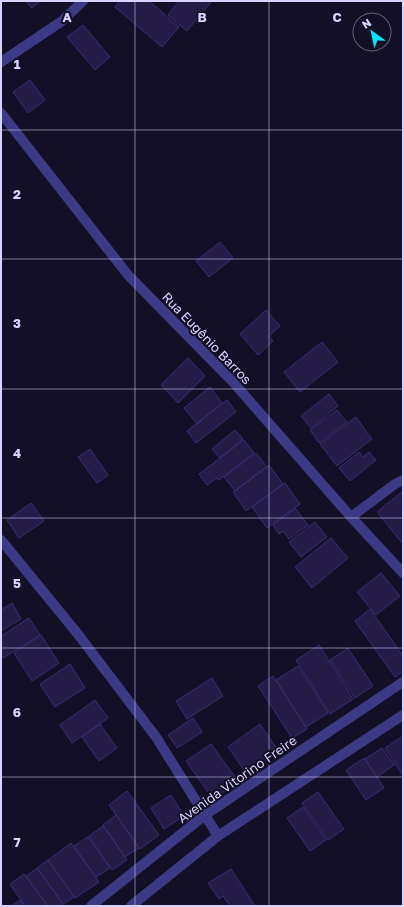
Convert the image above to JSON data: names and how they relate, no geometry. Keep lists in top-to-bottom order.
{
  "streets": {
    "street": ["Rua Eugênio Barros", "Avenida Vitorino Freire"]
  },
  "north": "top left",
  "grid": {
    "columns": ["A", "B", "C"],
    "rows": [
      "1",
      "2",
      "3",
      "4",
      "5",
      "6",
      "7"
    ]
  }
}
